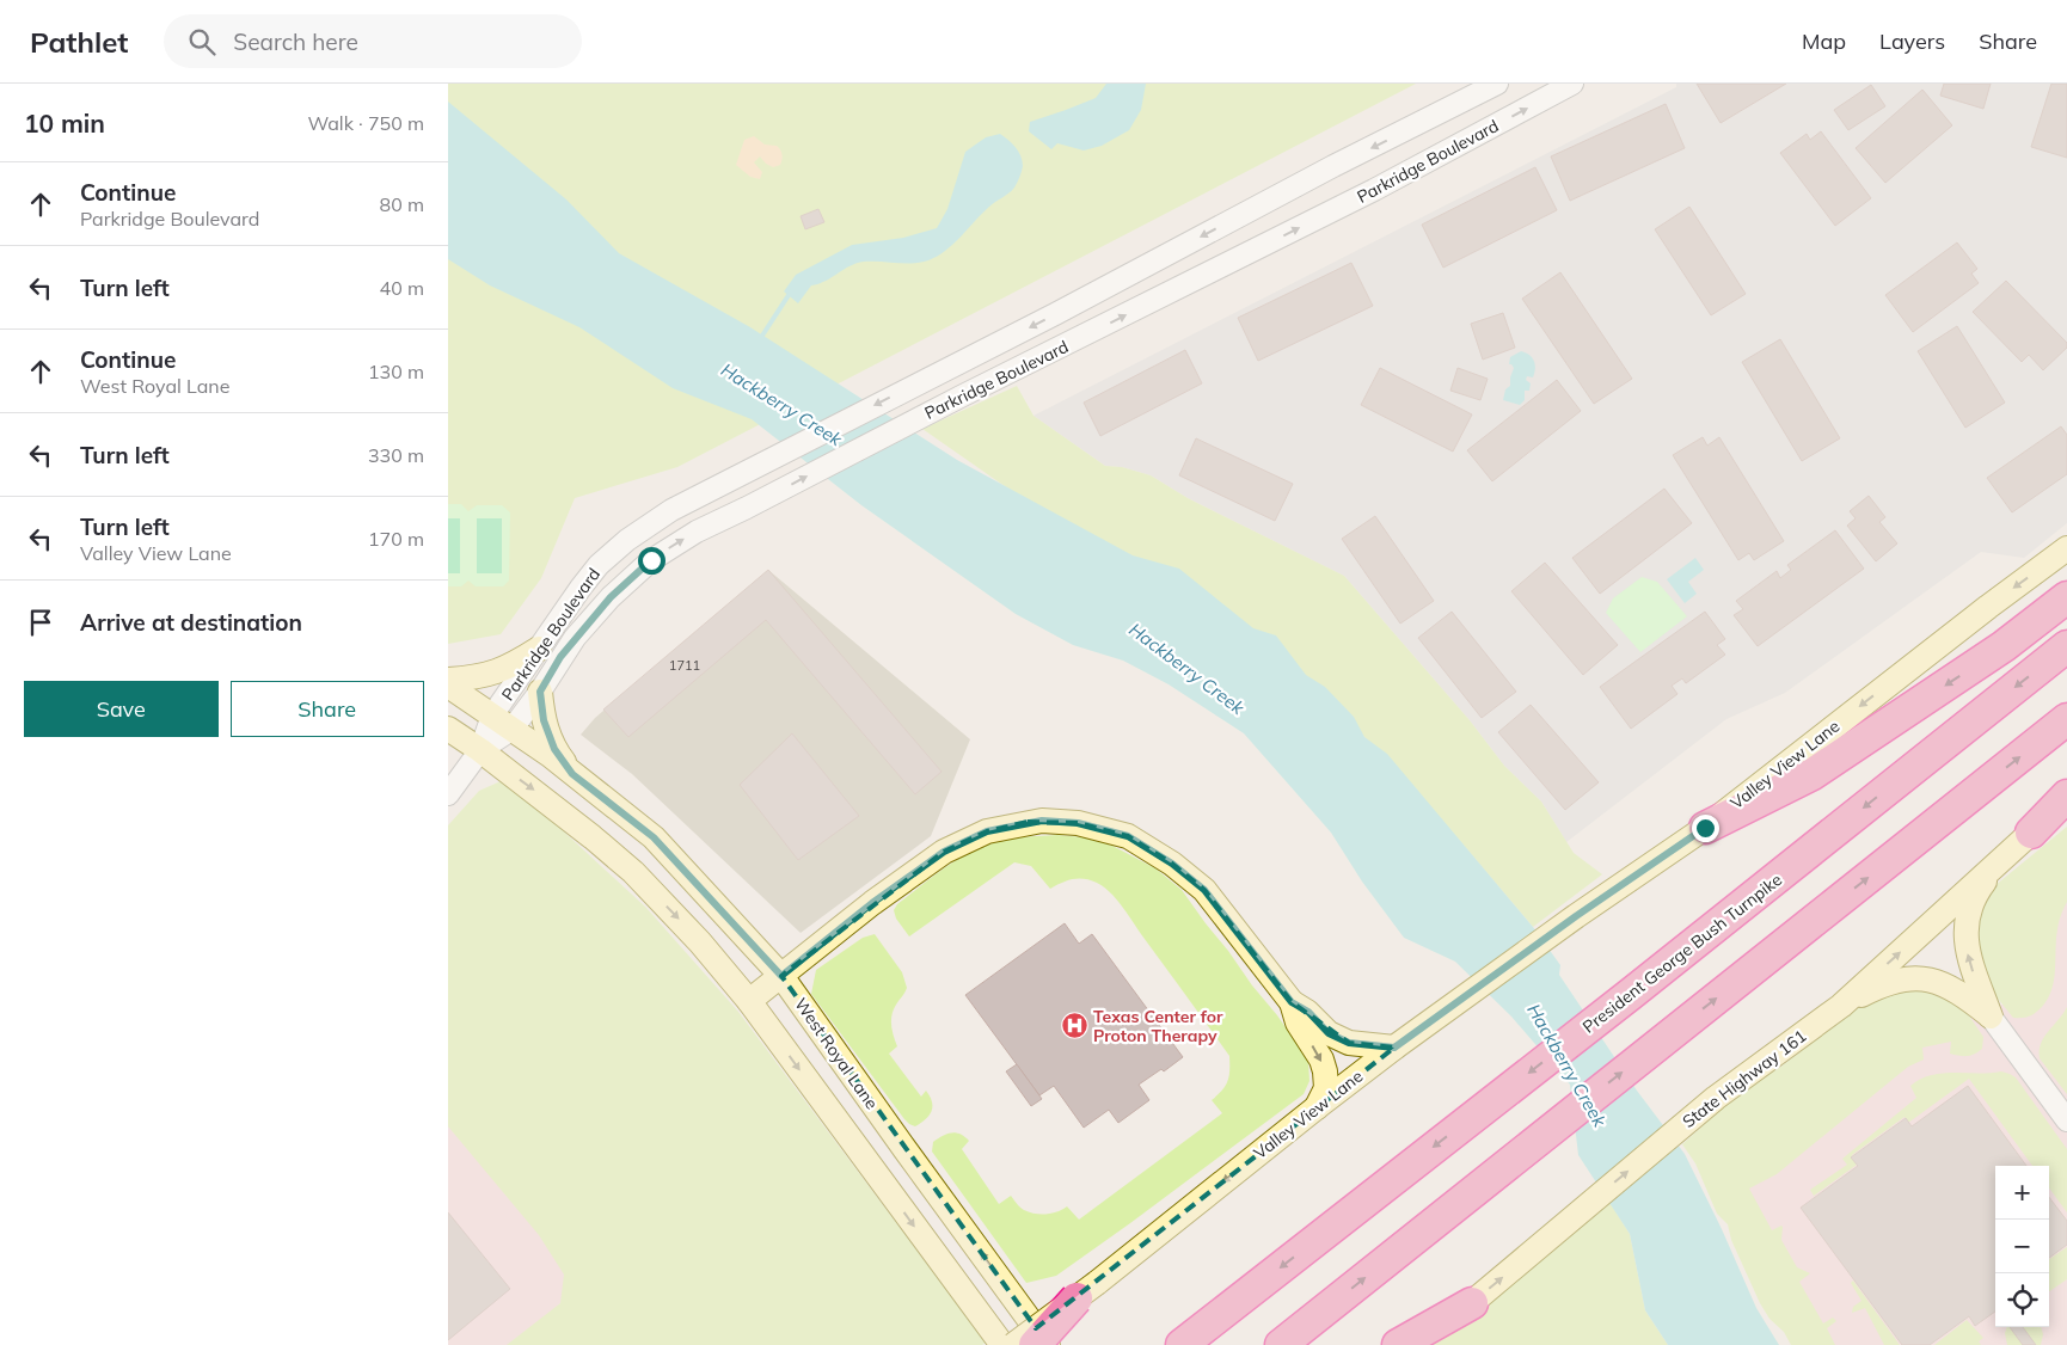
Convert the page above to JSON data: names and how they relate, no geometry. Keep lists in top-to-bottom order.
{
  "streets": {
    "highway": ["President George Bush Turnpike"],
    "main road": ["Valley View Lane", "West Royal Lane", "State Highway 161"],
    "street": ["Parkridge Boulevard"]
  },
  "crossings": [
    ["Parkridge Boulevard", "West Royal Lane"]
  ],
  "one_way": ["Valley View Lane", "State Highway 161"],
  "water": ["Hackberry Creek"],
  "places": {
    "hospital": ["Texas Center for Proton Therapy"]
  },
  "house_numbers": ["1711"],
  "page": {
    "header": "Pathlet",
    "search": "Search here",
    "nav": ["Map", "Layers", "Share"],
    "heading": ["10 min", "Walk · 750 m"],
    "list": [
      ["Continue", "Parkridge Boulevard", "80 m"],
      ["Turn left", "40 m"],
      ["Continue", "West Royal Lane", "130 m"],
      ["Turn left", "330 m"],
      ["Turn left", "Valley View Lane", "170 m"],
      "Arrive at destination"
    ],
    "buttons": ["Save", "Share"],
    "map_buttons": ["+", "−"]
  }
}
